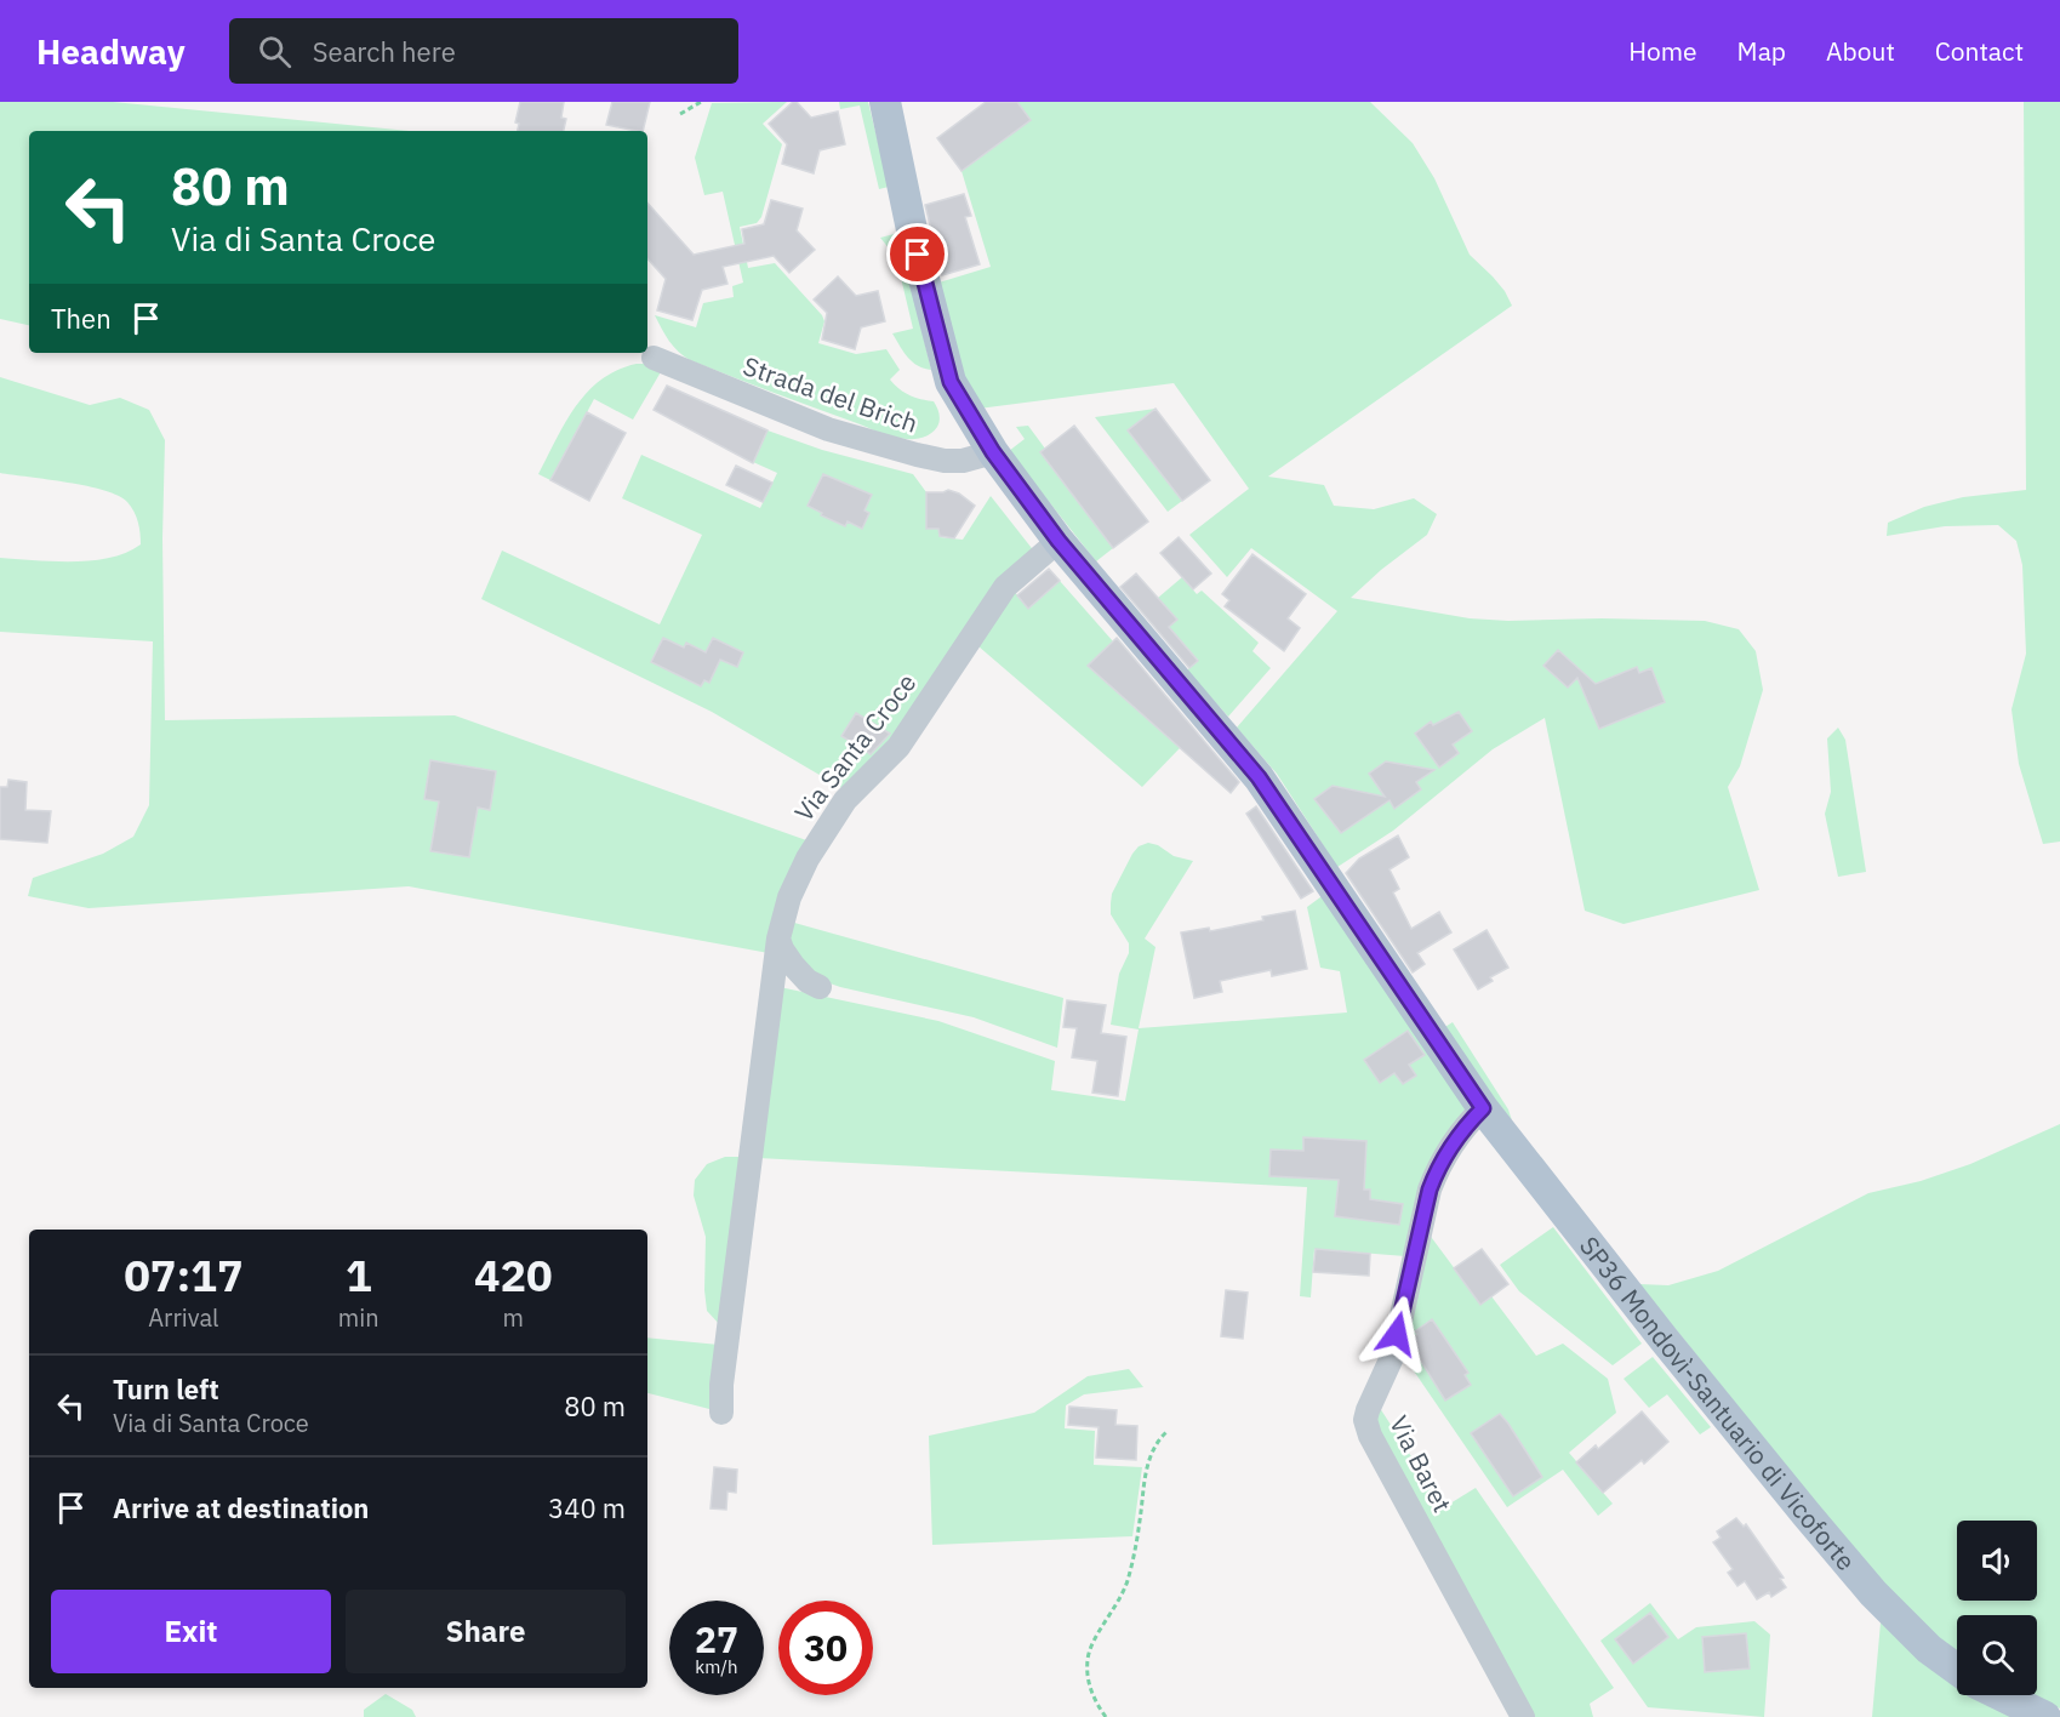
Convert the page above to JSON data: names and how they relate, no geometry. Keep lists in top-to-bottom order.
{
  "streets": {
    "main road": ["SP36 Mondovì-Santuario di Vicoforte"],
    "street": ["Strada del Brich", "Via Santa Croce", "Via Baret"]
  },
  "crossings": [
    ["Strada del Brich", "SP36 Mondovì-Santuario di Vicoforte"],
    ["Via Santa Croce", "SP36 Mondovì-Santuario di Vicoforte"],
    ["SP36 Mondovì-Santuario di Vicoforte", "Via Baret"]
  ],
  "page": {
    "header": "Headway",
    "search": "Search here",
    "nav": [
      "Home",
      "Map",
      "About",
      "Contact"
    ],
    "turn": ["80 m", "Via di Santa Croce"],
    "then": "Then",
    "eta": [
      "07:17",
      "Arrival",
      "1",
      "min",
      "420",
      "m"
    ],
    "list": [
      {
        "name": "Turn left",
        "note": "Via di Santa Croce",
        "value": "80 m"
      },
      {
        "name": "Arrive at destination",
        "value": "340 m"
      }
    ],
    "buttons": ["Exit", "Share"],
    "speed": "27 km/h",
    "limit": "30"
  }
}
